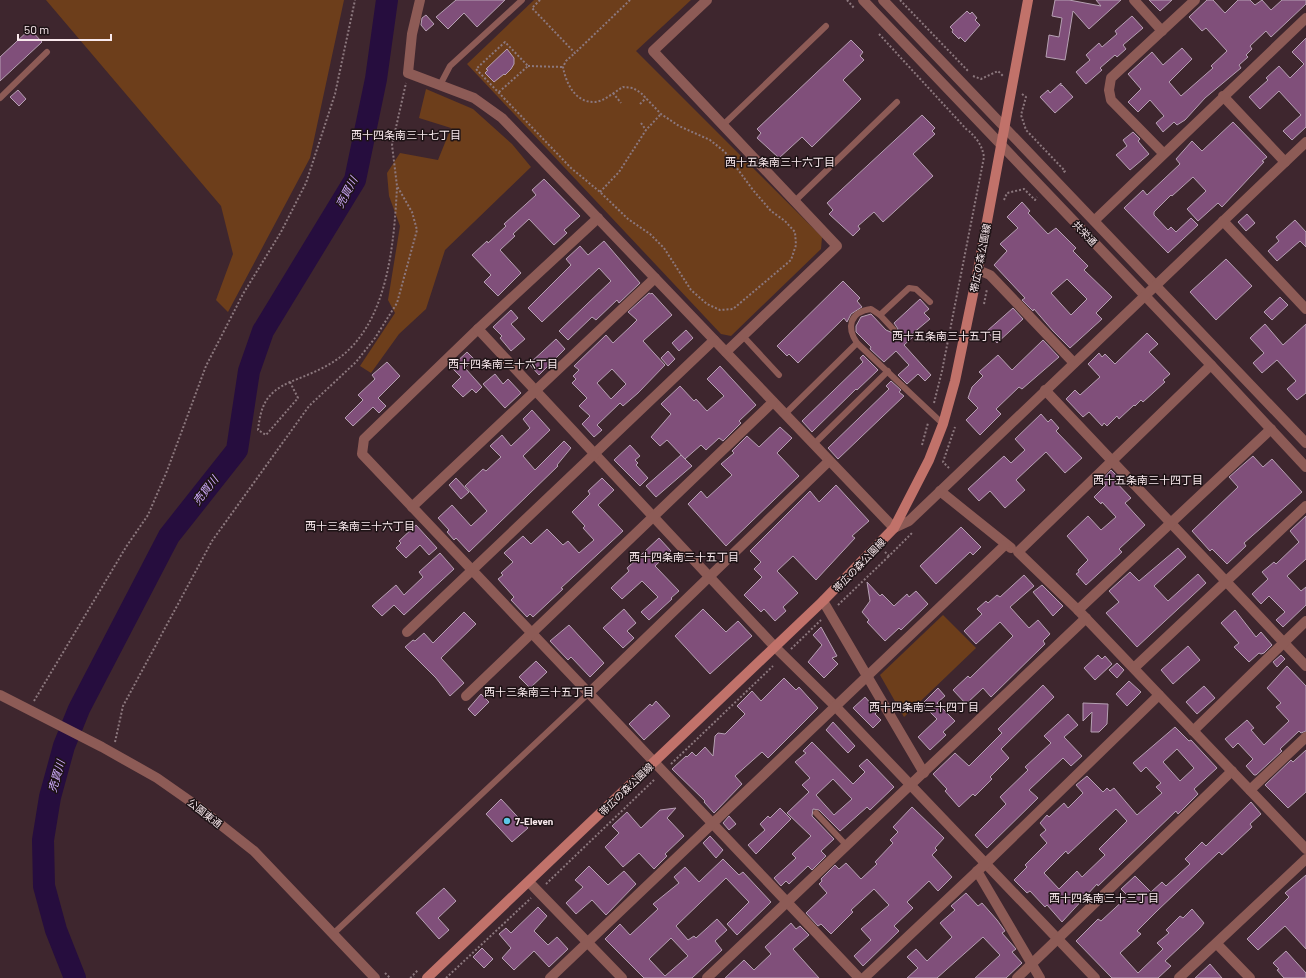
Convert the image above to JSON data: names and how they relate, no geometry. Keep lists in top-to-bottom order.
{
  "streets": {
    "main road": ["帯広の森公園線"],
    "street": ["共栄通", "公園東通"]
  },
  "crossings": [
    ["共栄通", "帯広の森公園線"]
  ],
  "districts": [
    "西十四条南三十七丁目",
    "西十五条南三十六丁目",
    "西十五条南三十五丁目",
    "西十四条南三十六丁目",
    "西十五条南三十四丁目",
    "西十三条南三十六丁目",
    "西十四条南三十五丁目",
    "西十三条南三十五丁目",
    "西十四条南三十四丁目",
    "西十四条南三十三丁目"
  ],
  "water": ["売買川"],
  "places": ["7-Eleven"],
  "scale_bar": "50 m"
}
